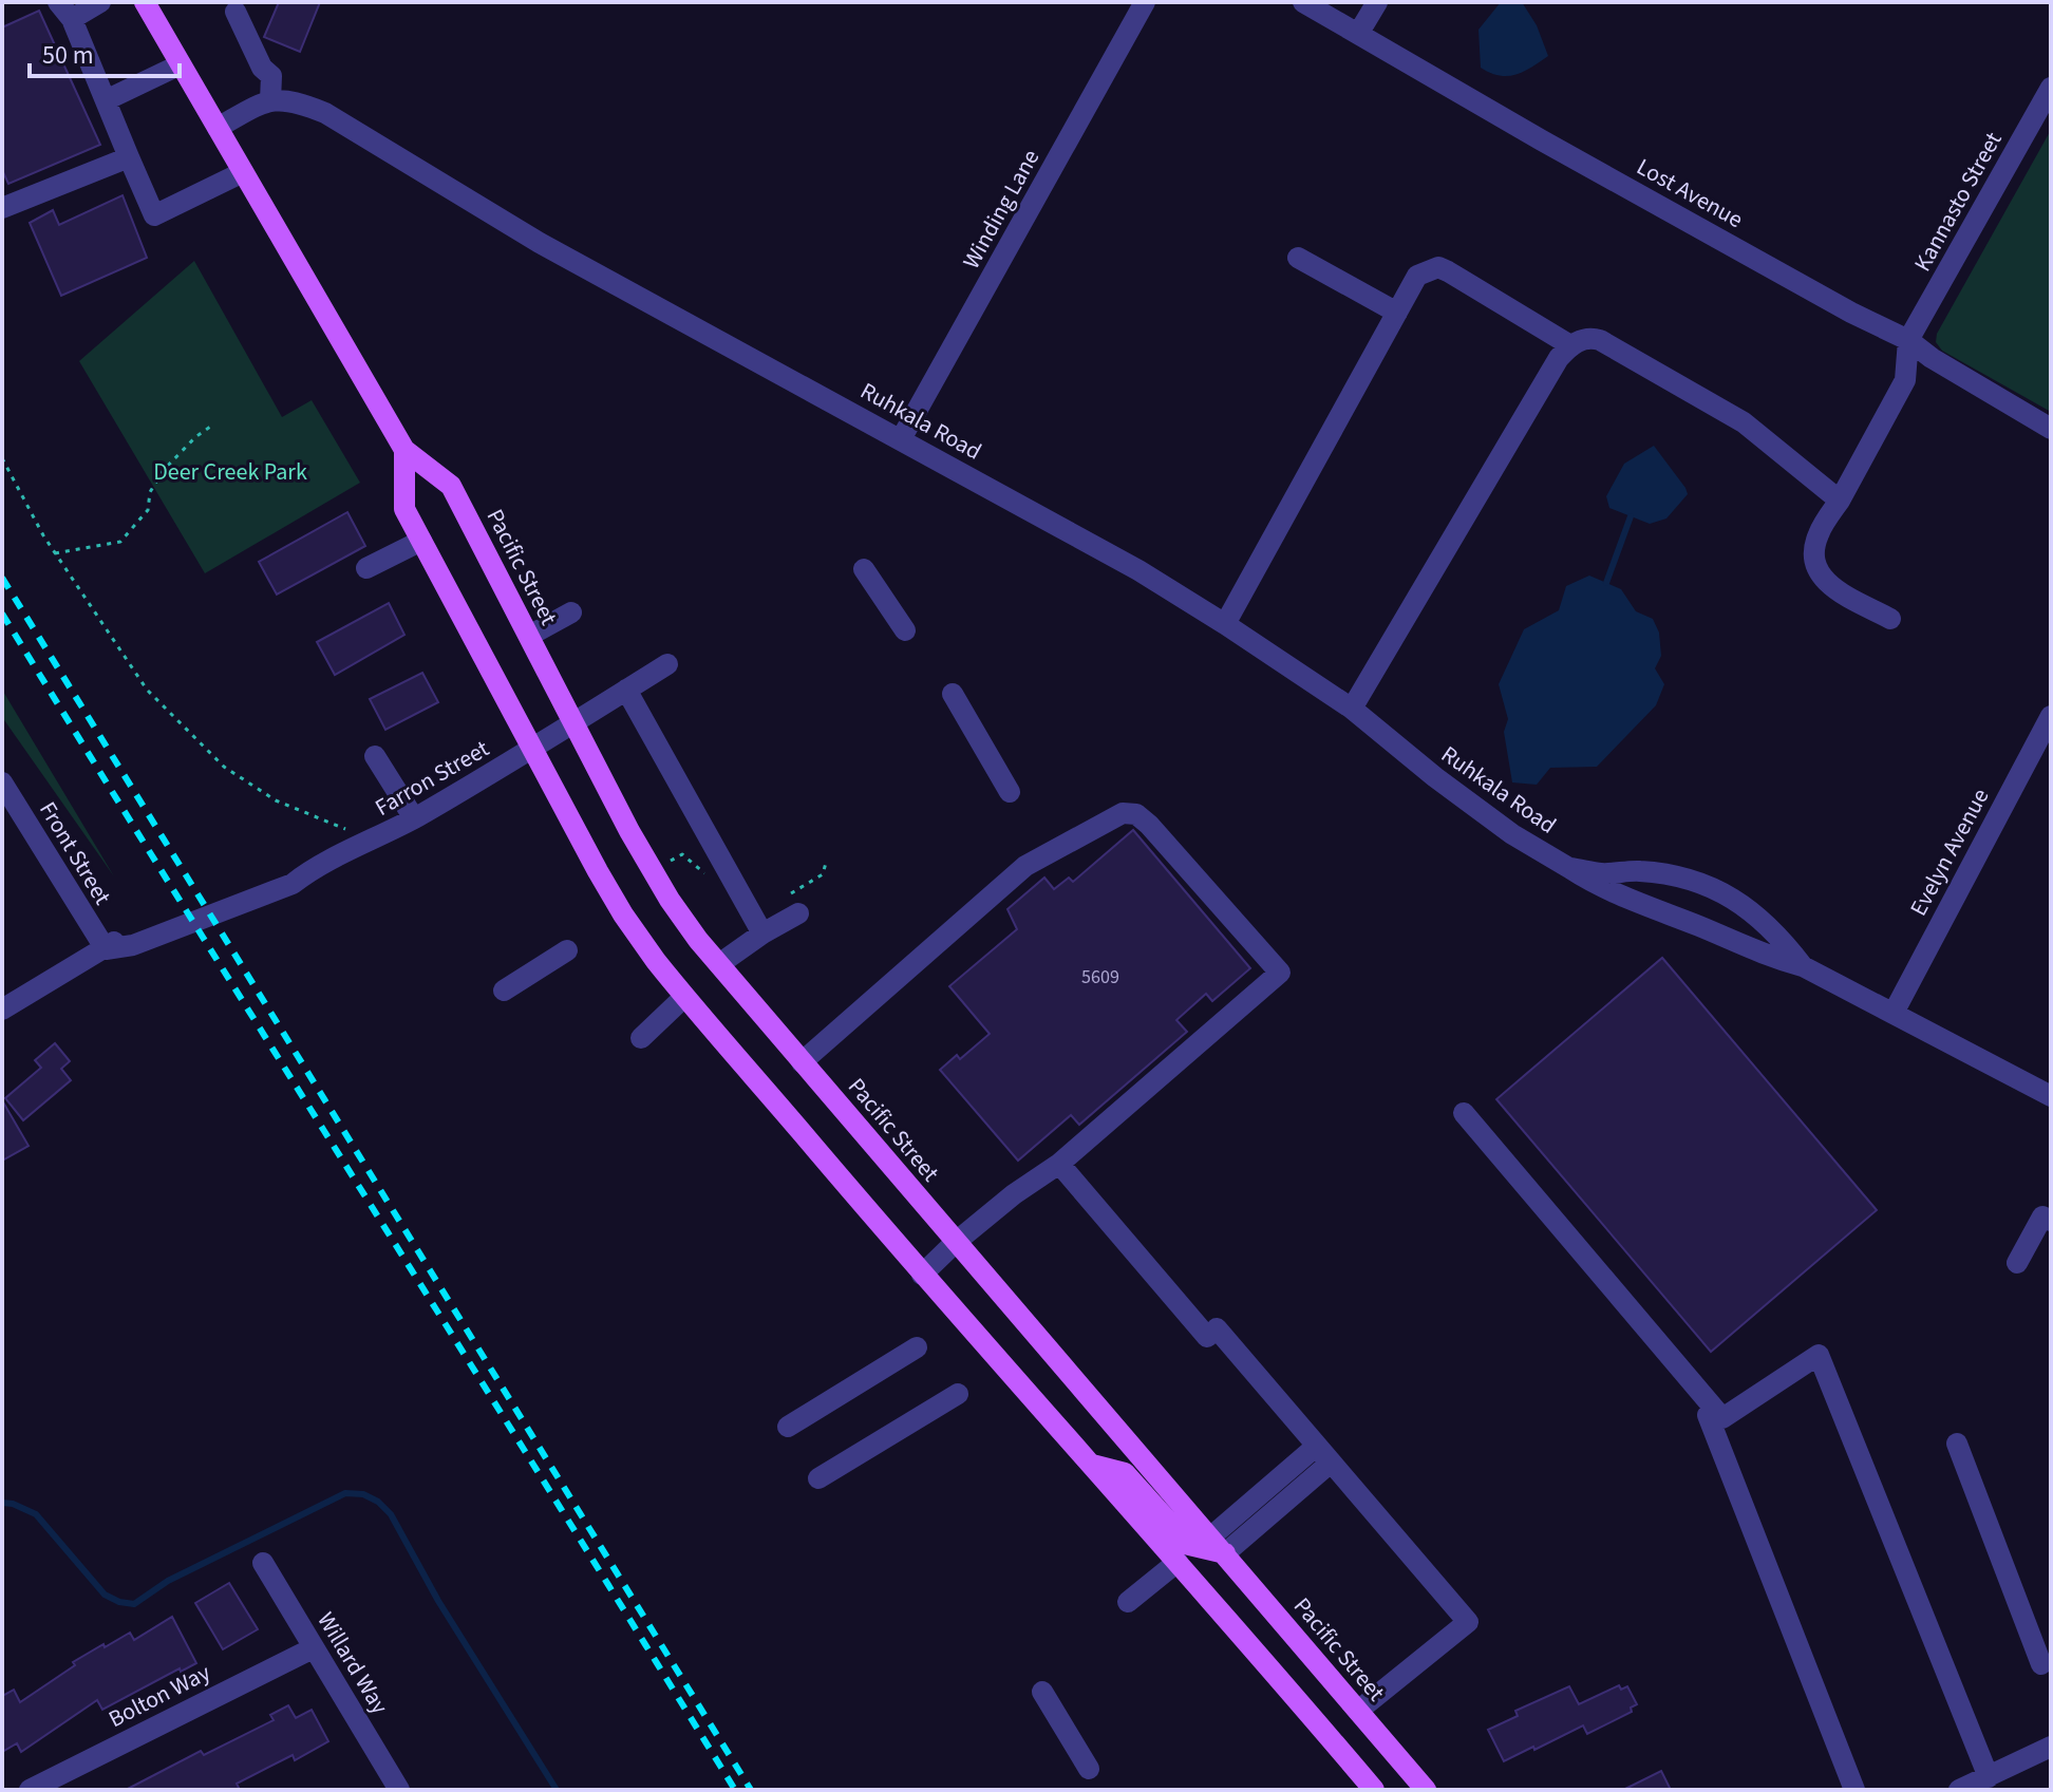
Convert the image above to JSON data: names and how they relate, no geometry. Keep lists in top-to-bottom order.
{
  "streets": {
    "main road": ["Pacific Street"],
    "street": [
      "Lost Avenue",
      "Kannasto Street",
      "Winding Lane",
      "Ruhkala Road",
      "Farron Street",
      "Evelyn Avenue",
      "Front Street",
      "Willard Way",
      "Bolton Way"
    ]
  },
  "crossings": [
    ["Lost Avenue", "Kannasto Street"],
    ["Winding Lane", "Ruhkala Road"],
    ["Ruhkala Road", "Evelyn Avenue"],
    ["Pacific Street", "Farron Street"],
    ["Farron Street", "Front Street"],
    ["Willard Way", "Bolton Way"]
  ],
  "parks": ["Deer Creek Park"],
  "house_numbers": ["5609"],
  "scale_bar": "50 m"
}
